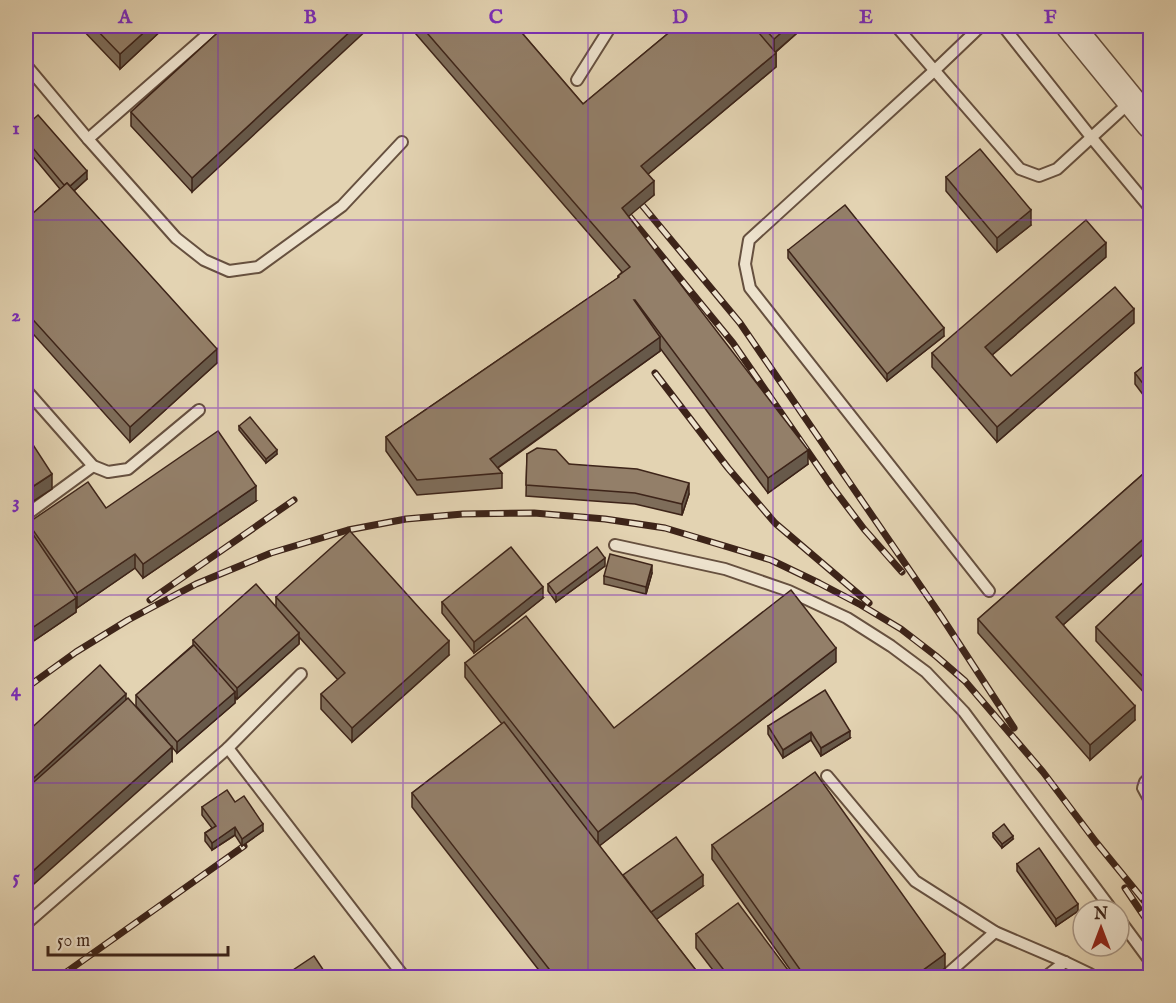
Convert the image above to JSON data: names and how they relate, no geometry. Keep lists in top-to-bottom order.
{
  "scale_bar": "50 m",
  "north": "top",
  "grid": {
    "columns": [
      "A",
      "B",
      "C",
      "D",
      "E",
      "F"
    ],
    "rows": [
      "1",
      "2",
      "3",
      "4",
      "5"
    ]
  }
}
